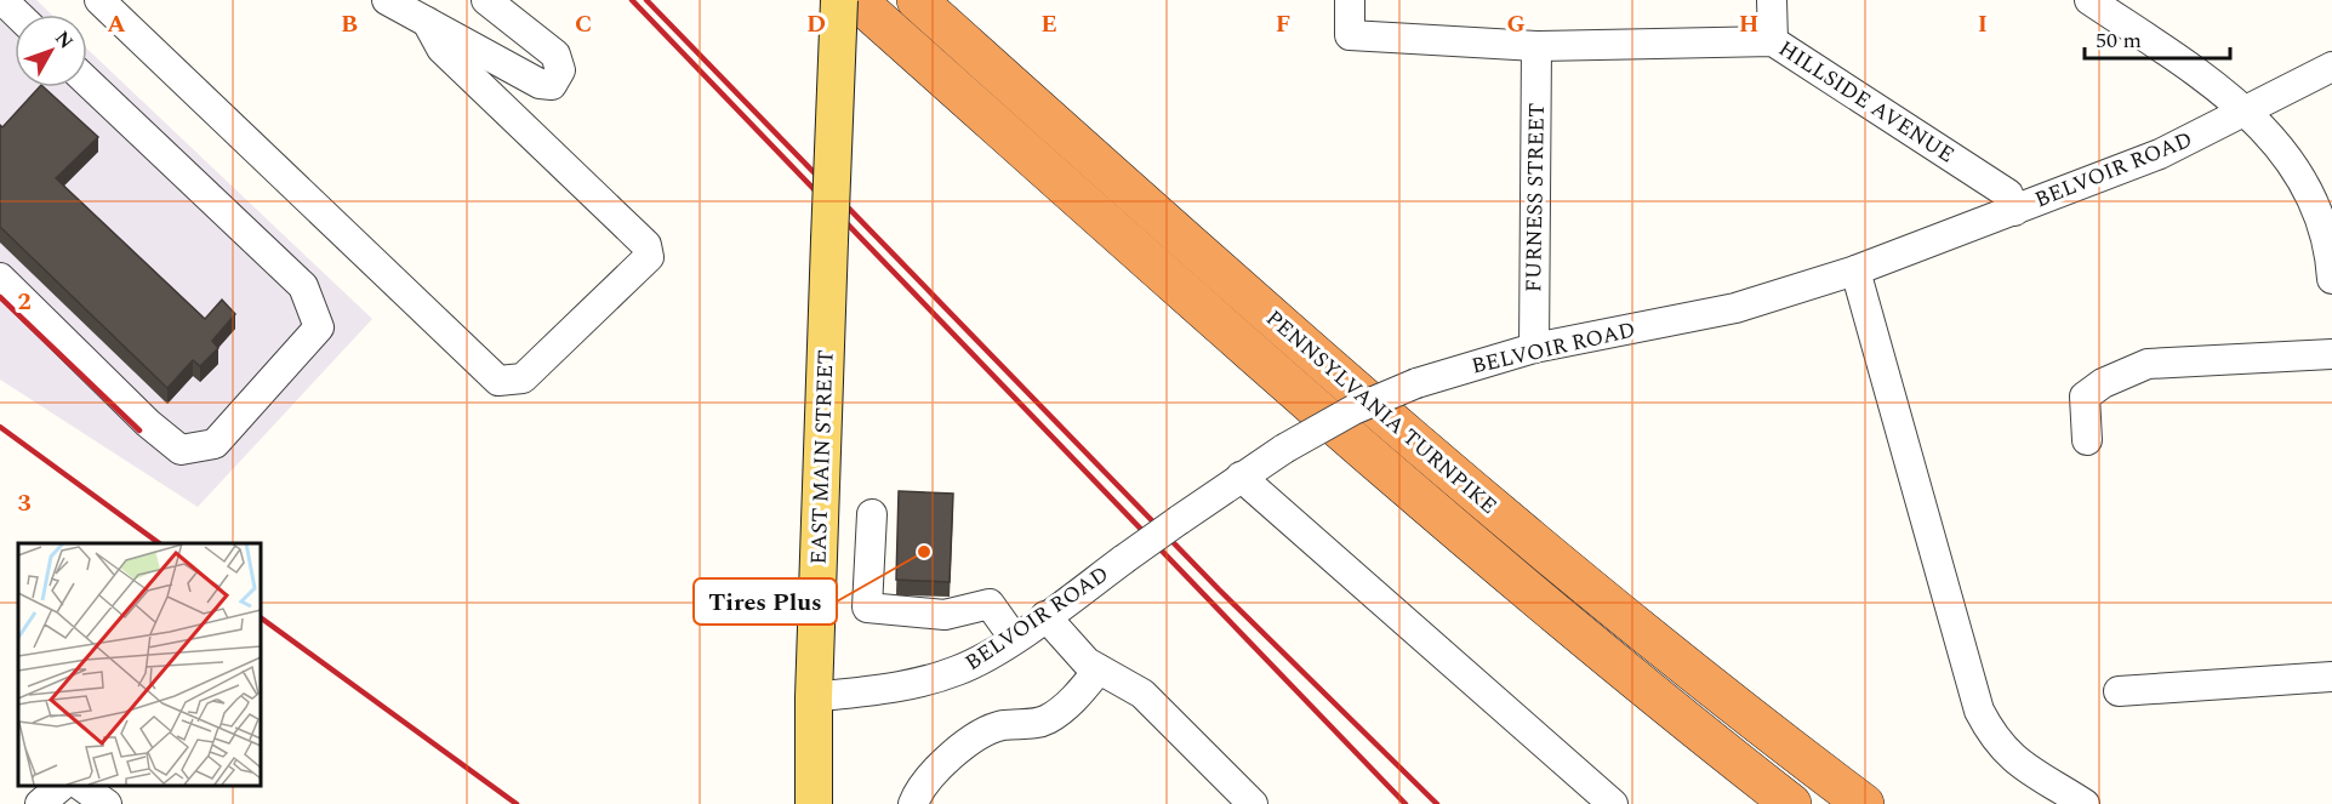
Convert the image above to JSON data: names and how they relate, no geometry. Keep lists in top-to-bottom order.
{
  "streets": {
    "highway": ["PENNSYLVANIA TURNPIKE"],
    "main road": ["EAST MAIN STREET"],
    "street": ["HILLSIDE AVENUE", "BELVOIR ROAD", "FURNESS STREET"]
  },
  "crossings": [
    ["HILLSIDE AVENUE", "BELVOIR ROAD"],
    ["HILLSIDE AVENUE", "FURNESS STREET"],
    ["BELVOIR ROAD", "FURNESS STREET"],
    ["BELVOIR ROAD", "EAST MAIN STREET"]
  ],
  "places": ["Tires Plus"],
  "scale_bar": "50 m",
  "north": "top right",
  "grid": {
    "columns": [
      "A",
      "B",
      "C",
      "D",
      "E",
      "F",
      "G",
      "H",
      "I"
    ],
    "rows": ["2", "3"]
  }
}
